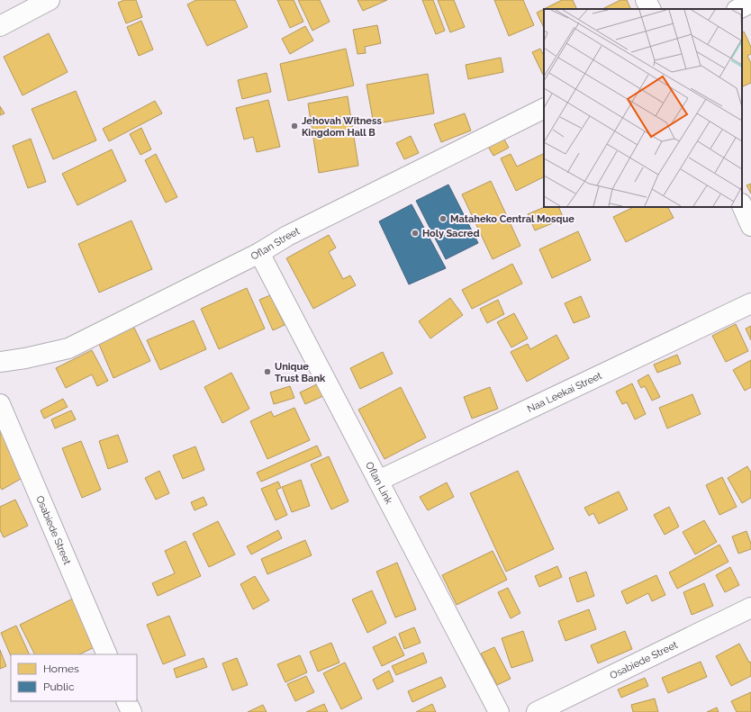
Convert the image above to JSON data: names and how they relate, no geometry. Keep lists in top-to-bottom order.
{
  "streets": {
    "street": [
      "Oflan Street",
      "Naa Leekai Street",
      "Oflan Link",
      "Osabiede Street"
    ]
  },
  "crossings": [
    ["Oflan Street", "Oflan Link"],
    ["Naa Leekai Street", "Oflan Link"]
  ],
  "places": [
    "Jehovah Witness Kingdom Hall B",
    "Mataheko Central Mosque",
    "Holy Sacred",
    "Unique Trust Bank"
  ],
  "legend": ["Homes", "Public"]
}
